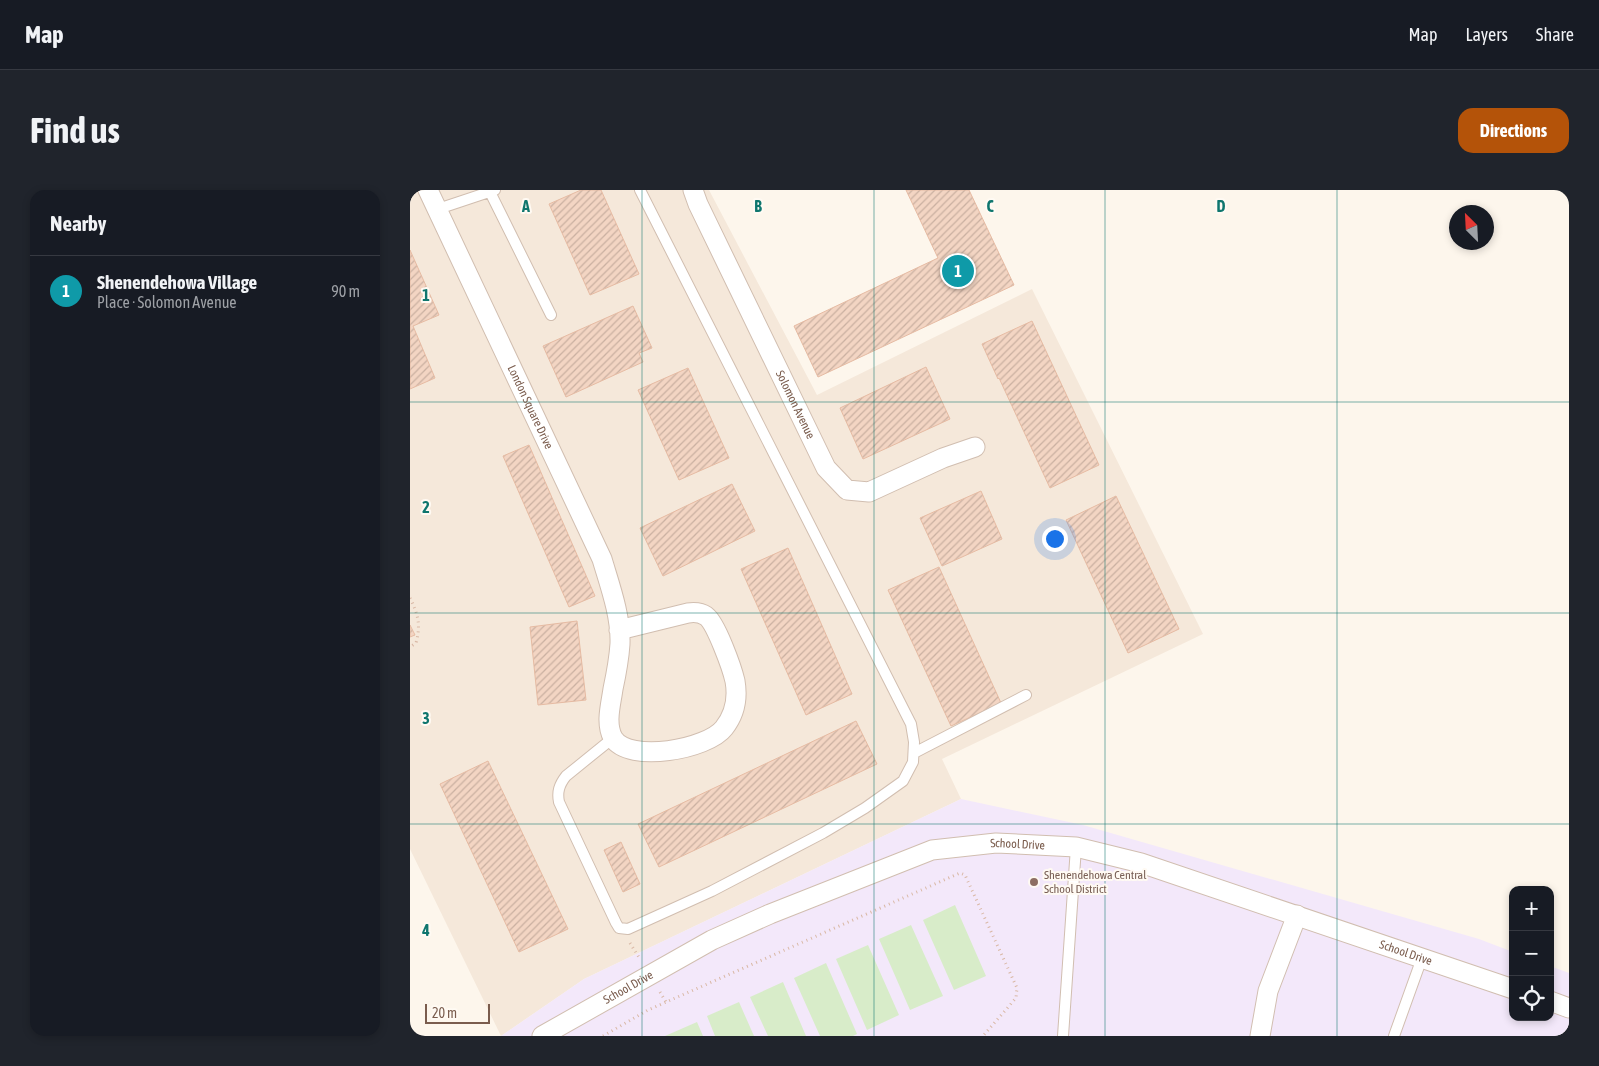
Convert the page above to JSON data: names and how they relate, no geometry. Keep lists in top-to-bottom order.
{
  "streets": {
    "street": ["Solomon Avenue", "London Square Drive", "School Drive"]
  },
  "places": ["Shenendehowa Central School District"],
  "scale_bar": "20 m",
  "north": "top left",
  "page": {
    "header": "Map",
    "nav": ["Map", "Layers", "Share"],
    "buttons": "Directions",
    "title": "Find us",
    "heading": "Nearby",
    "pins": "1",
    "list": [
      {
        "mark": "1",
        "name": "Shenendehowa Village",
        "note": "Place · Solomon Avenue",
        "value": "90 m"
      }
    ],
    "map_buttons": ["+", "−"],
    "scale": "20 m"
  },
  "grid": {
    "columns": [
      "A",
      "B",
      "C",
      "D"
    ],
    "rows": [
      "1",
      "2",
      "3",
      "4"
    ]
  }
}
